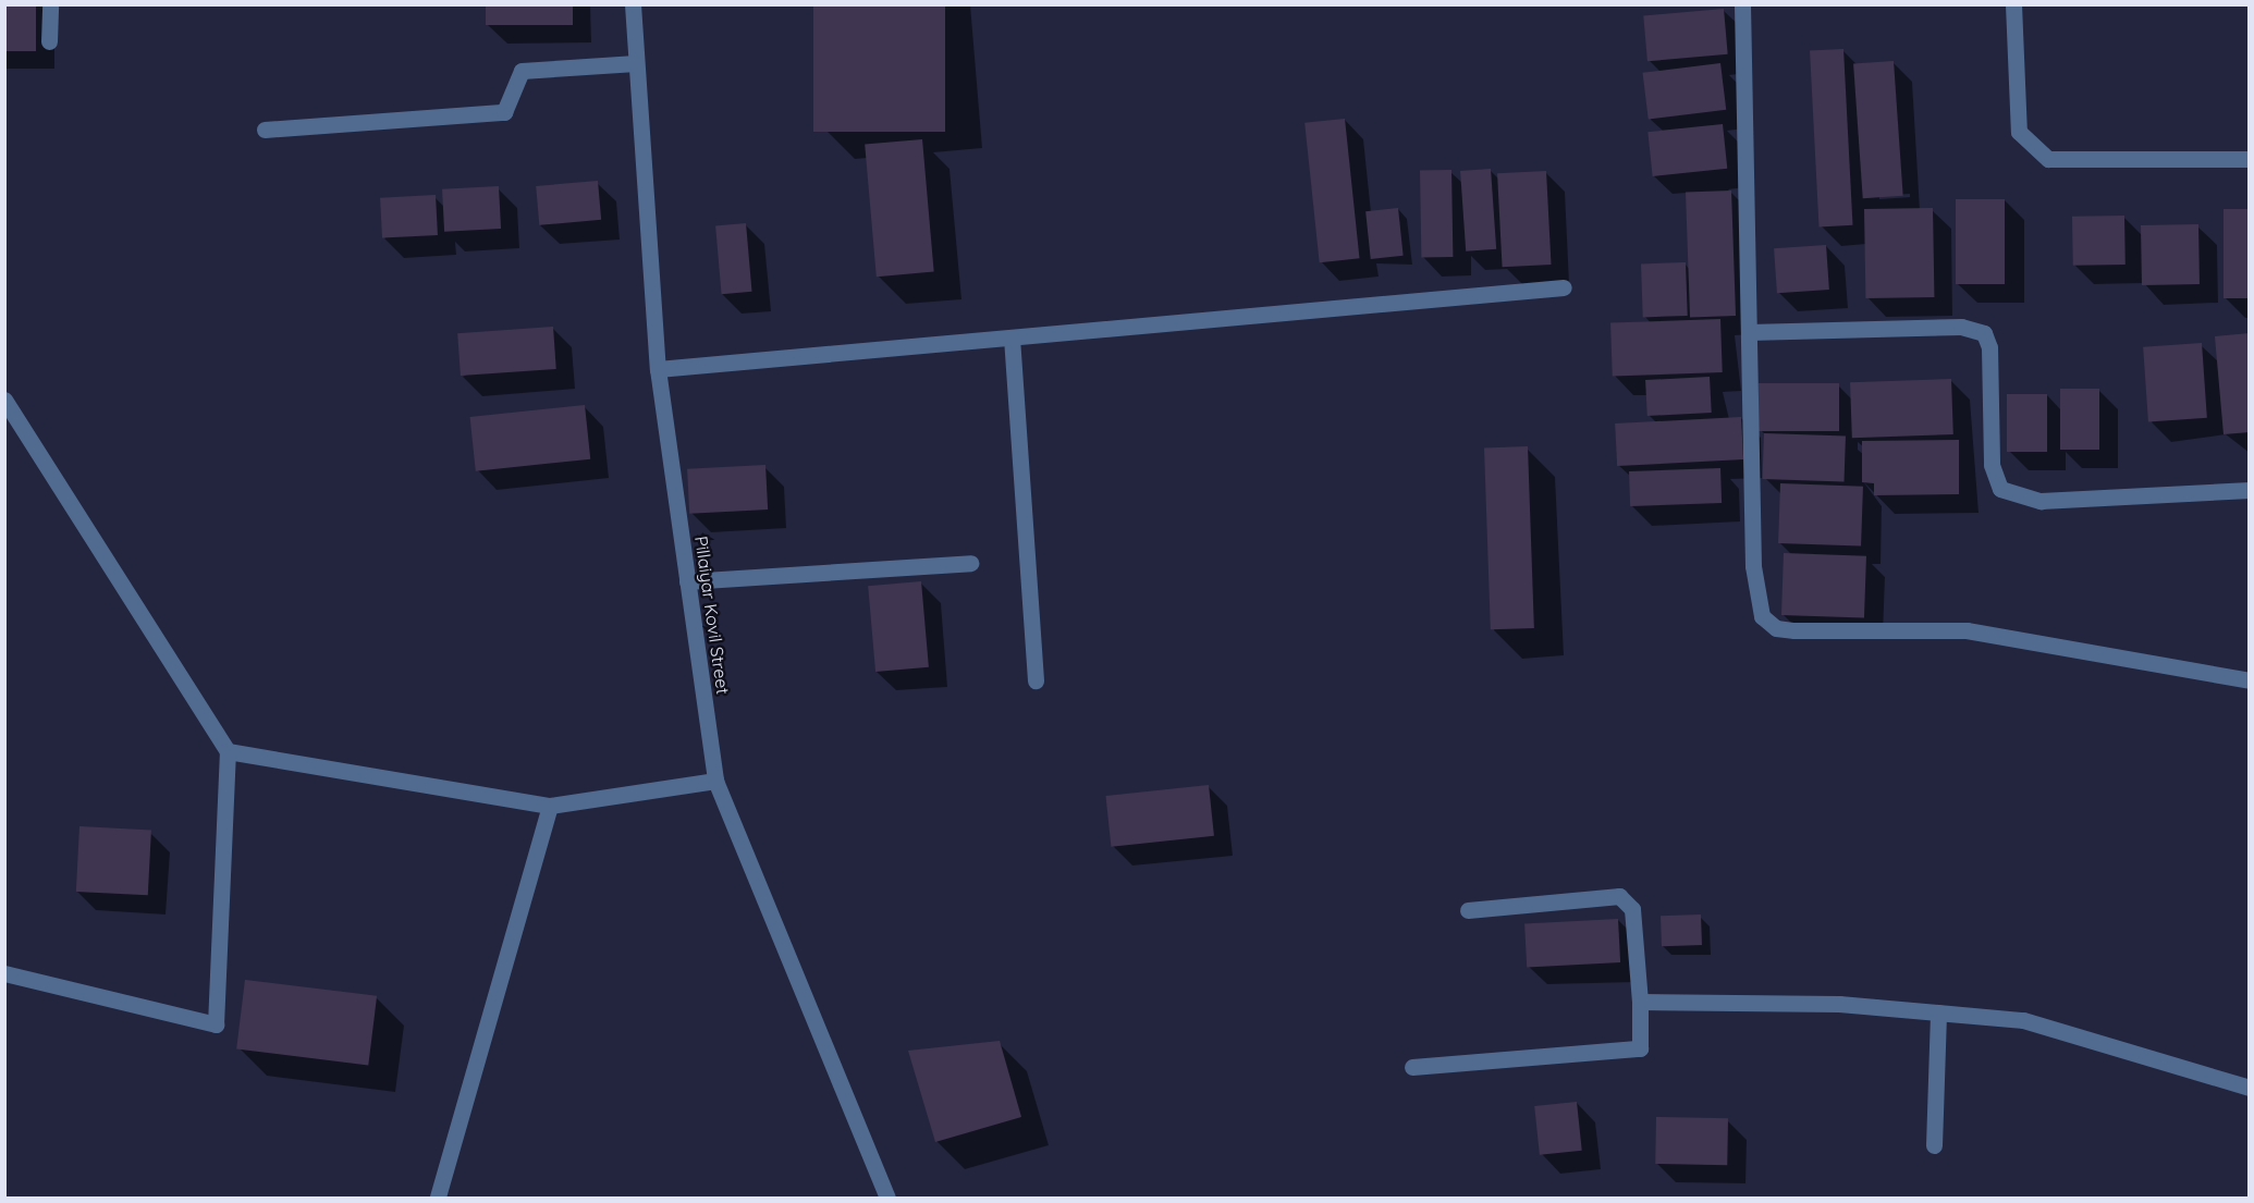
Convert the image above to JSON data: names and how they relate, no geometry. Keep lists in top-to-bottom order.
{
  "streets": {
    "street": ["Pillaiyar Kovil Street"]
  }
}
